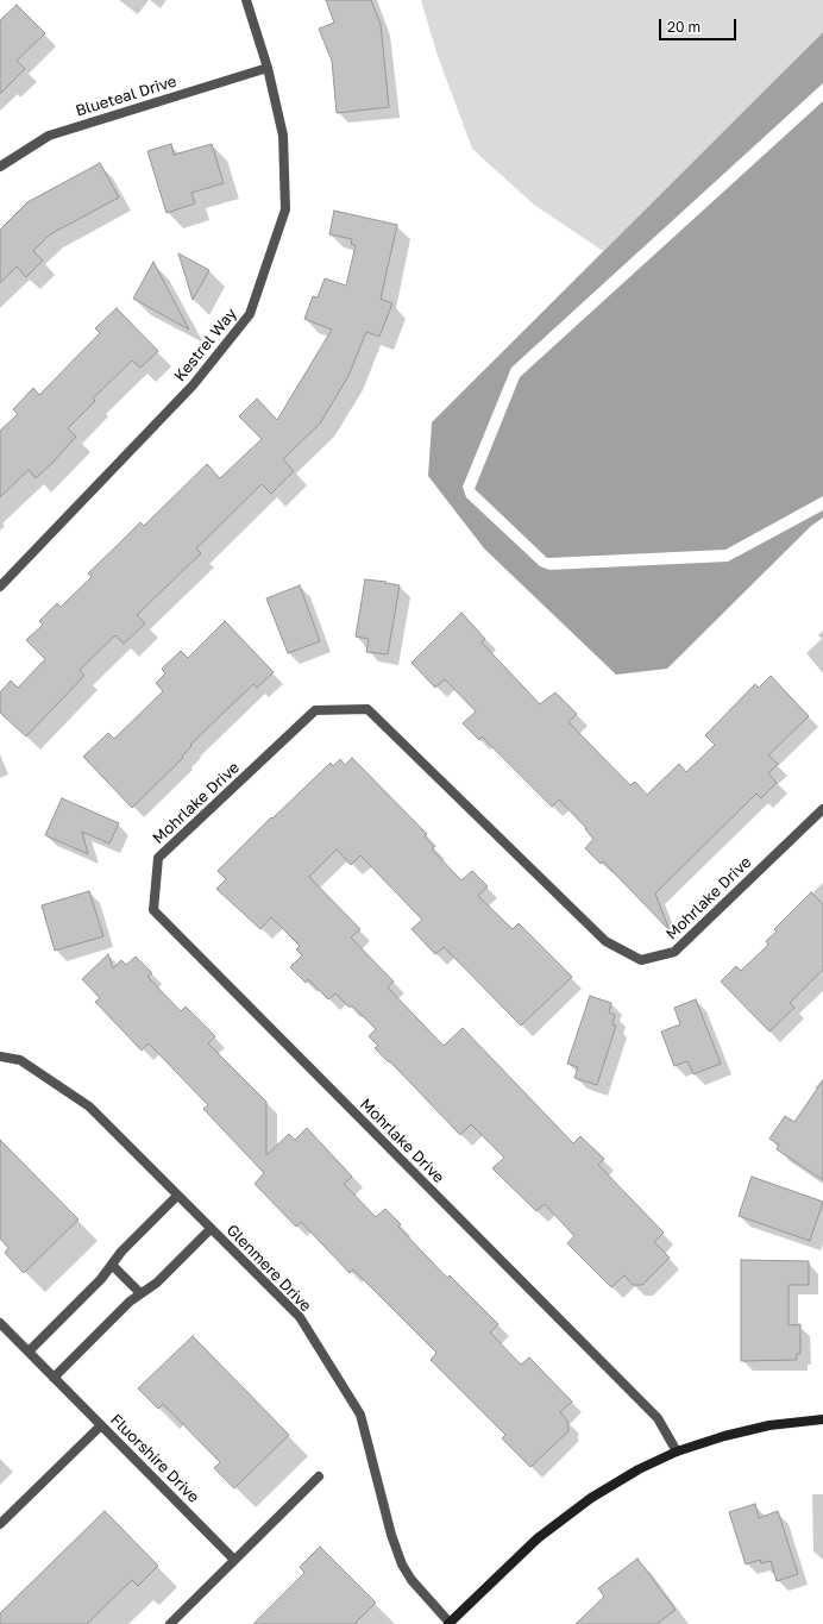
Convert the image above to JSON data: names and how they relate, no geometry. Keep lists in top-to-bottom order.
{
  "streets": {
    "street": [
      "Blueteal Drive",
      "Kestrel Way",
      "Mohrlake Drive",
      "Glenmere Drive",
      "Fluorshire Drive"
    ]
  },
  "crossings": [
    ["Blueteal Drive", "Kestrel Way"]
  ],
  "scale_bar": "20 m"
}
